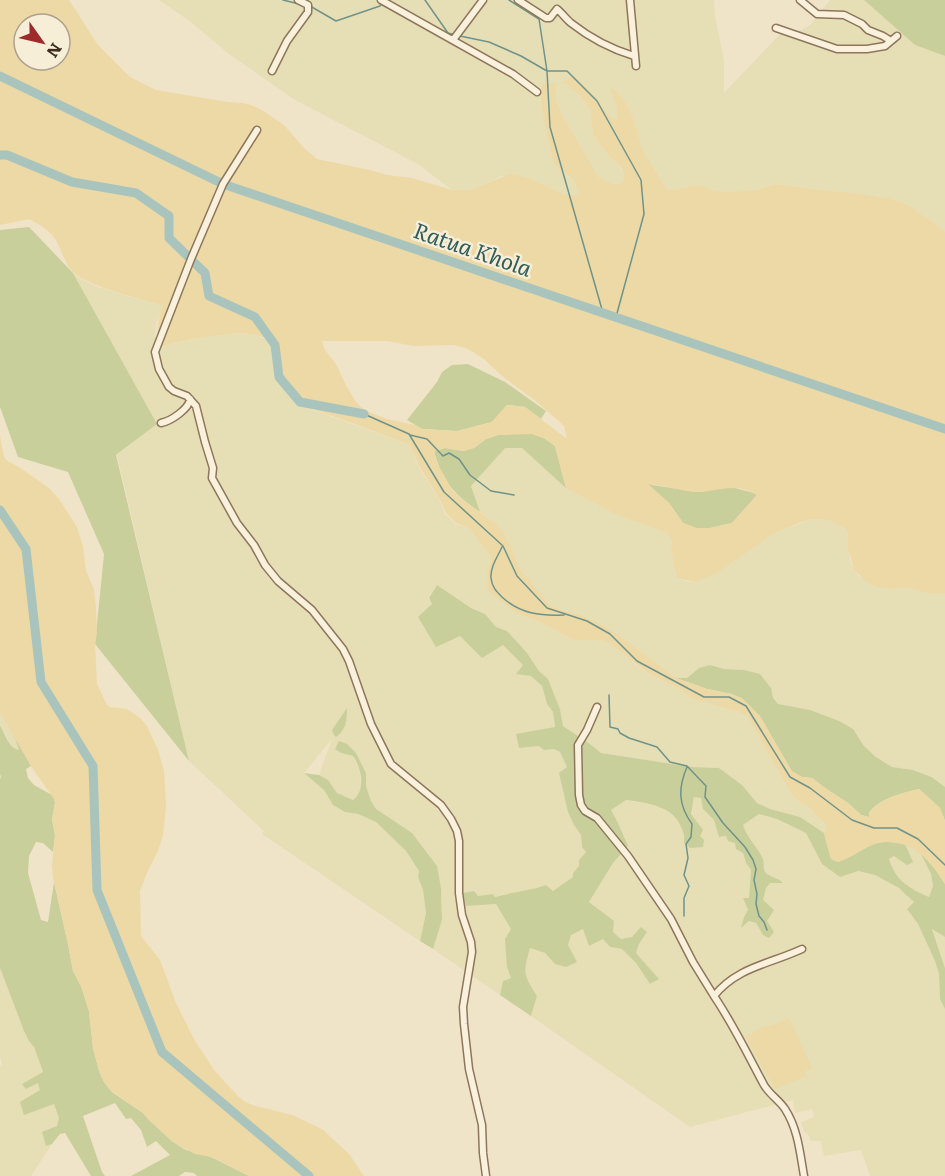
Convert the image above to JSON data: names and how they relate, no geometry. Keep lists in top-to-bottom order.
{
  "water": ["Ratua Khola"],
  "north": "bottom right"
}
